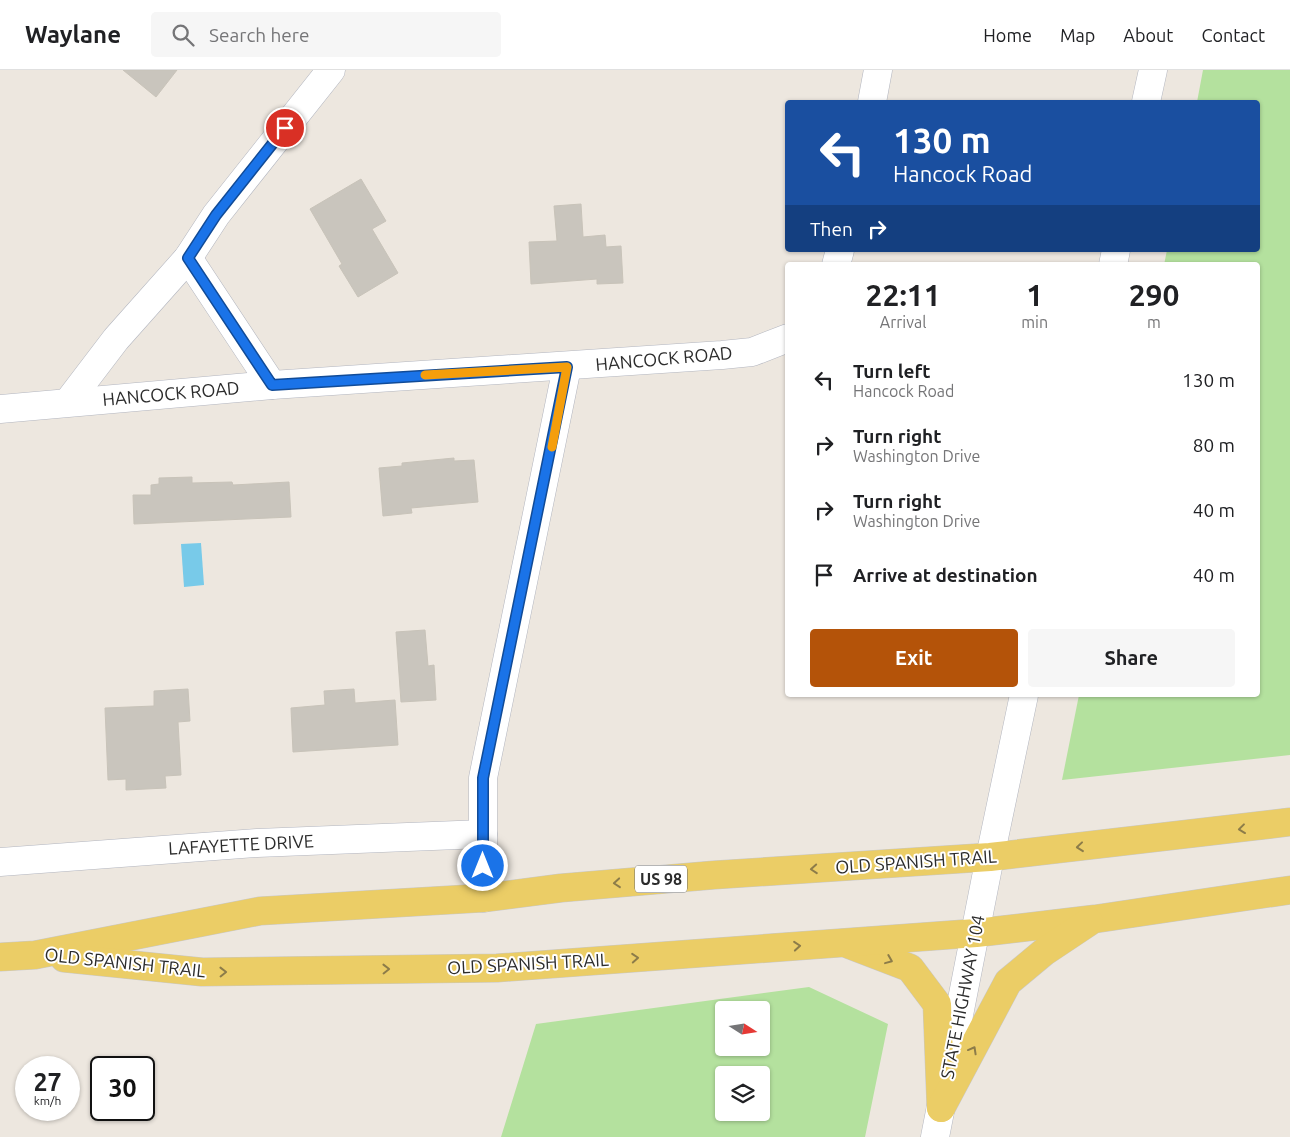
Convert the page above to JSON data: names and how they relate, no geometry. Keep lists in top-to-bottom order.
{
  "streets": {
    "main road": ["OLD SPANISH TRAIL", "US 98"],
    "street": ["HANCOCK ROAD", "LAFAYETTE DRIVE", "STATE HIGHWAY 104"]
  },
  "crossings": [
    ["OLD SPANISH TRAIL", "US 98"],
    ["OLD SPANISH TRAIL", "STATE HIGHWAY 104"]
  ],
  "north": "right",
  "page": {
    "header": "Waylane",
    "search": "Search here",
    "nav": [
      "Home",
      "Map",
      "About",
      "Contact"
    ],
    "turn": ["130 m", "Hancock Road"],
    "then": "Then",
    "eta": [
      "22:11",
      "Arrival",
      "1",
      "min",
      "290",
      "m"
    ],
    "list": [
      {
        "name": "Turn left",
        "note": "Hancock Road",
        "value": "130 m"
      },
      {
        "name": "Turn right",
        "note": "Washington Drive",
        "value": "80 m"
      },
      {
        "name": "Turn right",
        "note": "Washington Drive",
        "value": "40 m"
      },
      {
        "name": "Arrive at destination",
        "value": "40 m"
      }
    ],
    "buttons": ["Exit", "Share"],
    "speed": "27 km/h",
    "limit": "30"
  }
}
